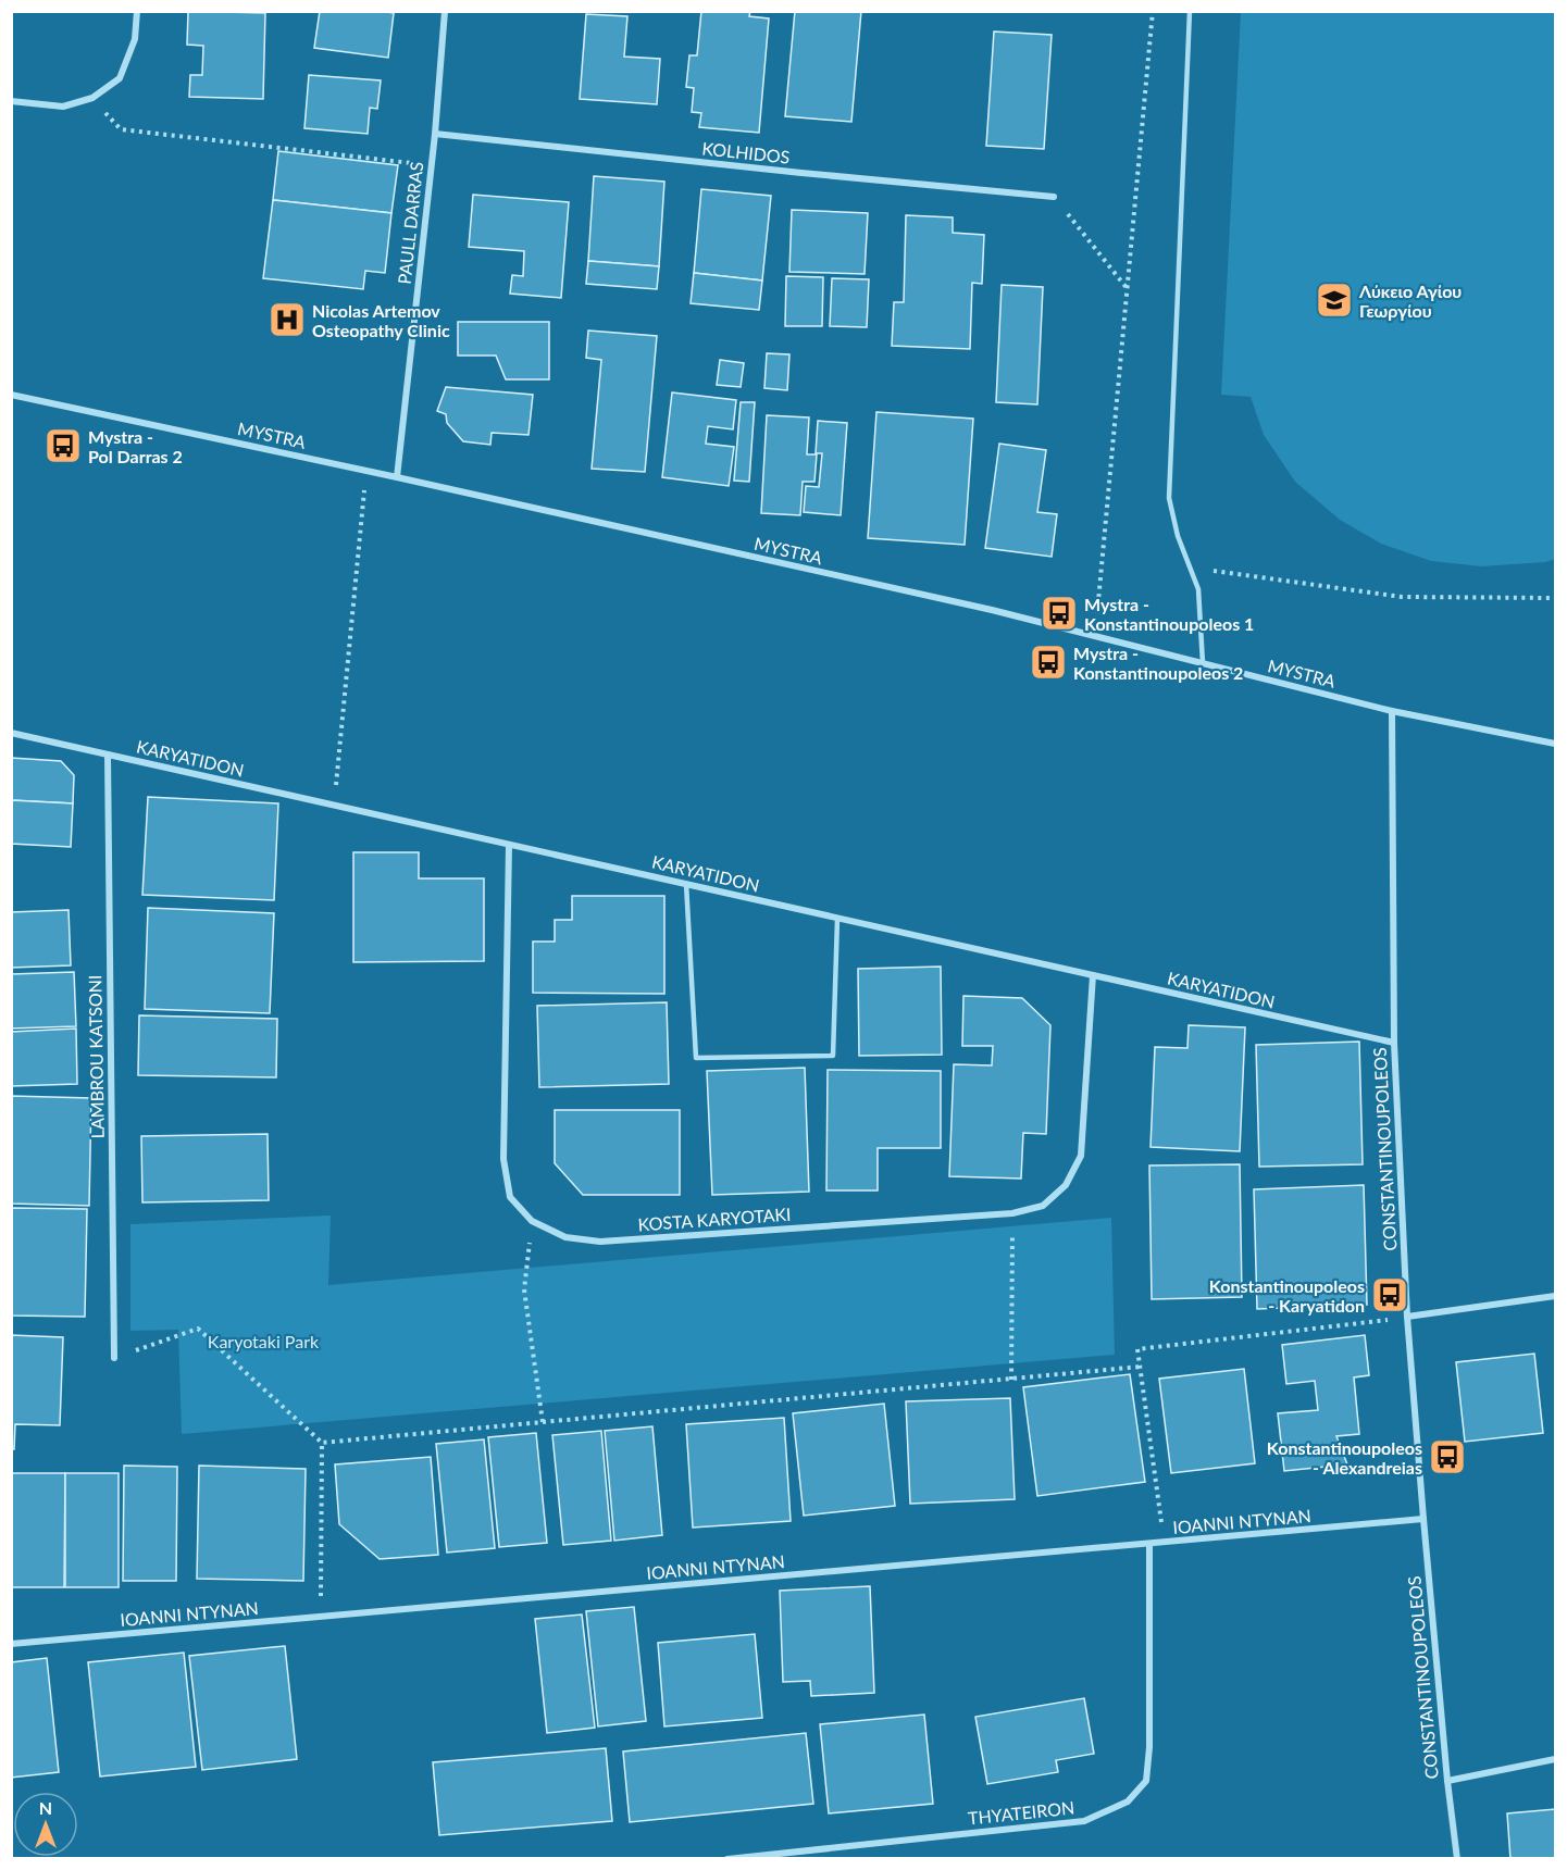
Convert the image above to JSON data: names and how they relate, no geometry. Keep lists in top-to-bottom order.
{
  "streets": {
    "street": [
      "KOLHIDOS",
      "PAULL DARRAS",
      "MYSTRA",
      "KARYATIDON",
      "LAMBROU KATSONI",
      "CONSTANTINOUPOLEOS",
      "KOSTA KARYOTAKI",
      "IOANNI NTYNAN",
      "THYATEIRON"
    ]
  },
  "crossings": [
    ["KOLHIDOS", "PAULL DARRAS"],
    ["PAULL DARRAS", "MYSTRA"],
    ["MYSTRA", "CONSTANTINOUPOLEOS"],
    ["KARYATIDON", "LAMBROU KATSONI"],
    ["KARYATIDON", "CONSTANTINOUPOLEOS"],
    ["KARYATIDON", "KOSTA KARYOTAKI"],
    ["CONSTANTINOUPOLEOS", "IOANNI NTYNAN"],
    ["IOANNI NTYNAN", "THYATEIRON"]
  ],
  "parks": ["Karyotaki Park"],
  "places": {
    "school or university": ["Λύκειο Αγίου Γεωργίου"],
    "hospital": ["Nicolas Artemov Osteopathy Clinic"],
    "bus stop": [
      "Mystra - Pol Darras 2",
      "Mystra - Konstantinoupoleos 1",
      "Mystra - Konstantinoupoleos 2",
      "Konstantinoupoleos - Karyatidon",
      "Konstantinoupoleos - Alexandreias"
    ]
  },
  "north": "top"
}
